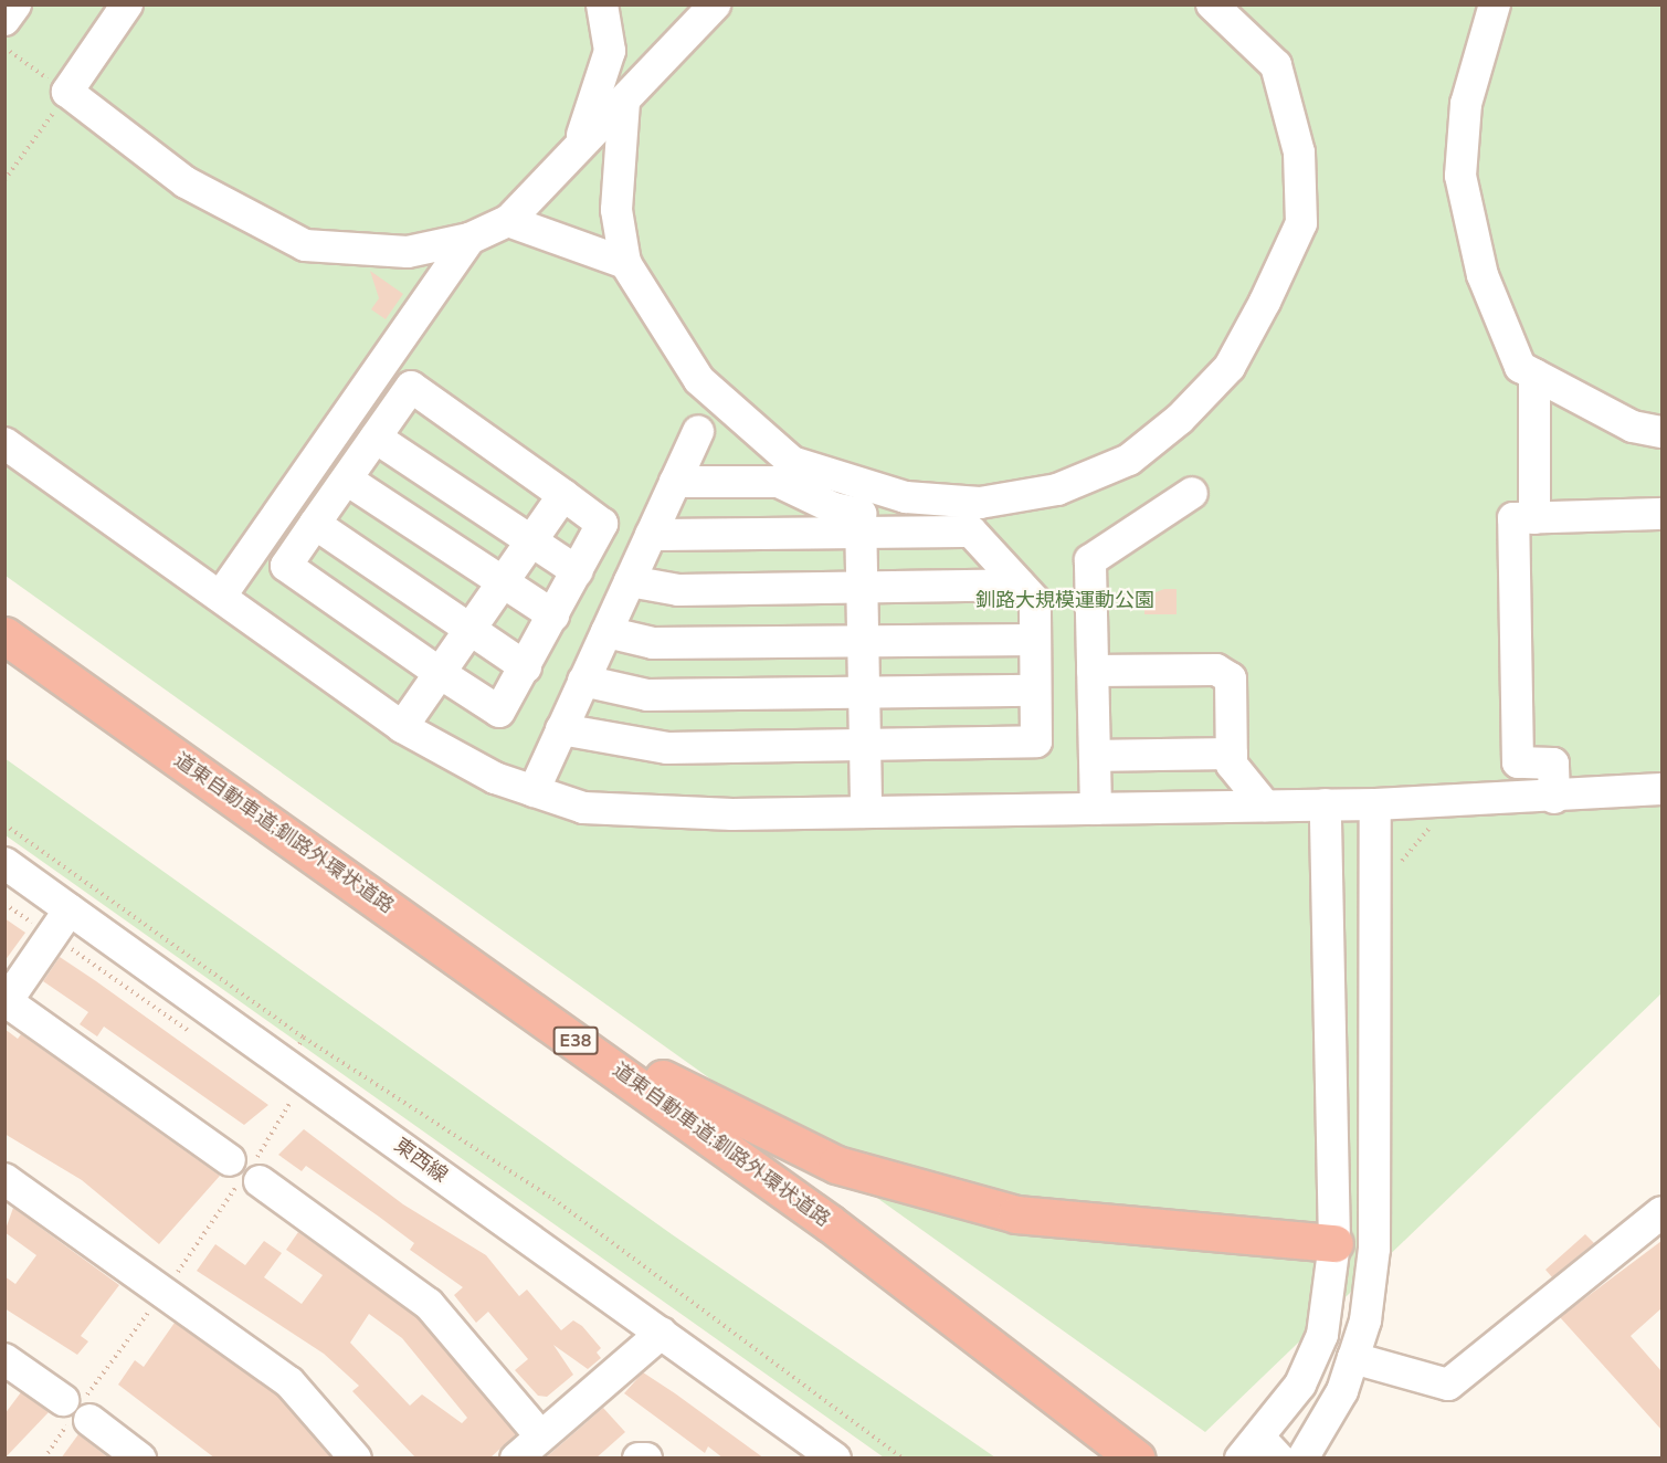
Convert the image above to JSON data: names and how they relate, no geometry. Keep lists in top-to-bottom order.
{
  "streets": {
    "highway": ["道東自動車道;釧路外環状道路", "E38"],
    "street": ["東西線"]
  },
  "parks": ["釧路大規模運動公園"]
}
